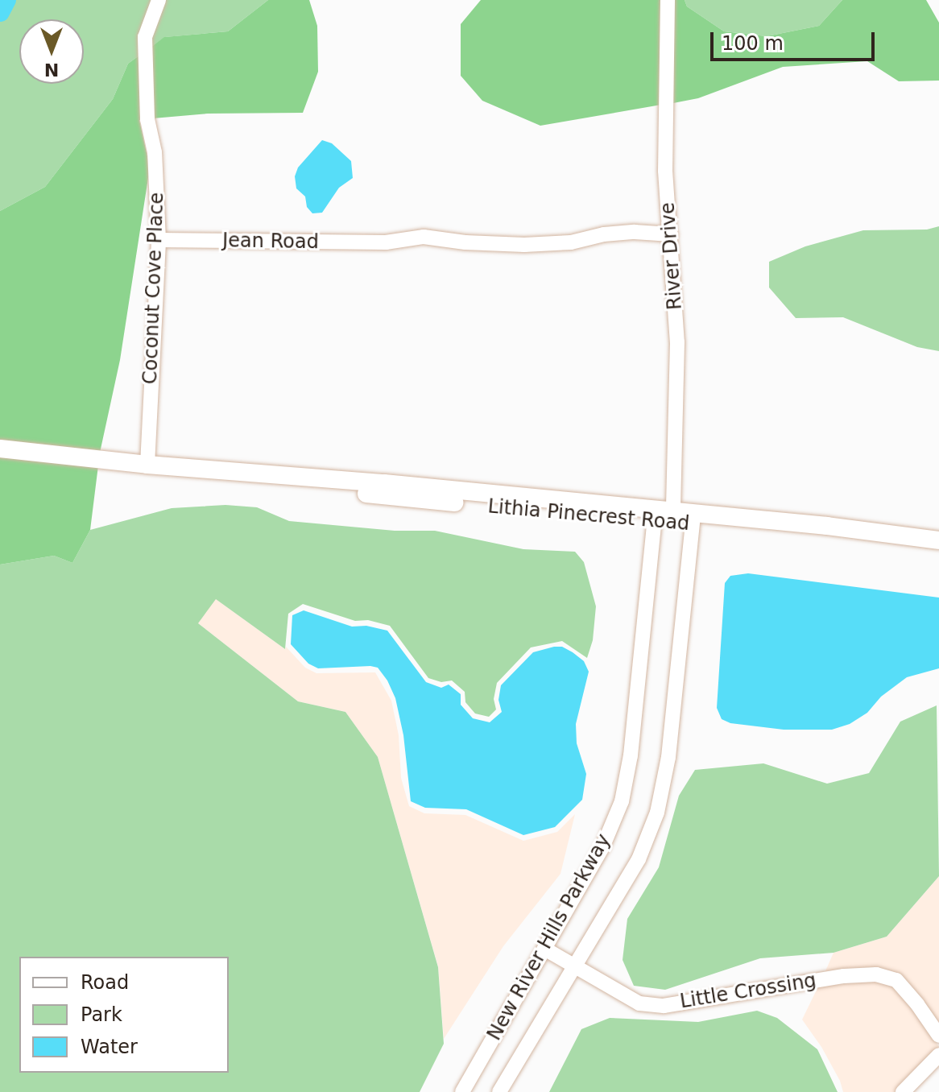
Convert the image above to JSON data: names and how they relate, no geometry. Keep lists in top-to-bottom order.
{
  "streets": {
    "main road": ["Lithia Pinecrest Road"],
    "street": [
      "Jean Road",
      "River Drive",
      "Coconut Cove Place",
      "New River Hills Parkway",
      "Little Crossing"
    ]
  },
  "crossings": [
    ["Jean Road", "River Drive"],
    ["Jean Road", "Coconut Cove Place"],
    ["River Drive", "Lithia Pinecrest Road"],
    ["River Drive", "New River Hills Parkway"],
    ["Coconut Cove Place", "Lithia Pinecrest Road"],
    ["Lithia Pinecrest Road", "New River Hills Parkway"],
    ["New River Hills Parkway", "Little Crossing"]
  ],
  "legend": ["Road", "Park", "Water"],
  "scale_bar": "100 m",
  "north": "bottom"
}
